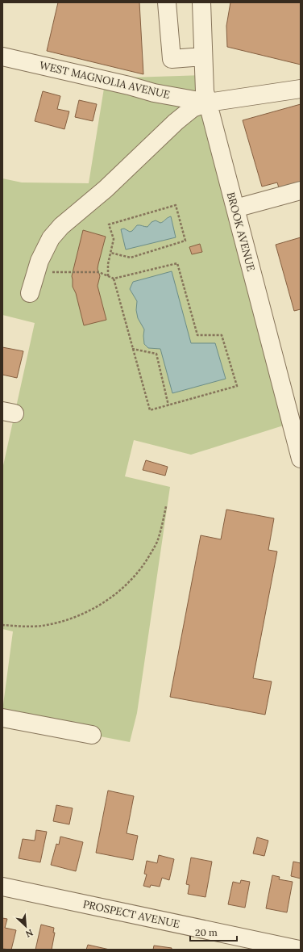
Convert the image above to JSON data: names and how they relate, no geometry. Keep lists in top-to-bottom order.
{
  "streets": {
    "street": ["WEST MAGNOLIA AVENUE", "BROOK AVENUE", "PROSPECT AVENUE"]
  },
  "crossings": [
    ["WEST MAGNOLIA AVENUE", "BROOK AVENUE"]
  ],
  "scale_bar": "20 m",
  "north": "bottom right"
}
